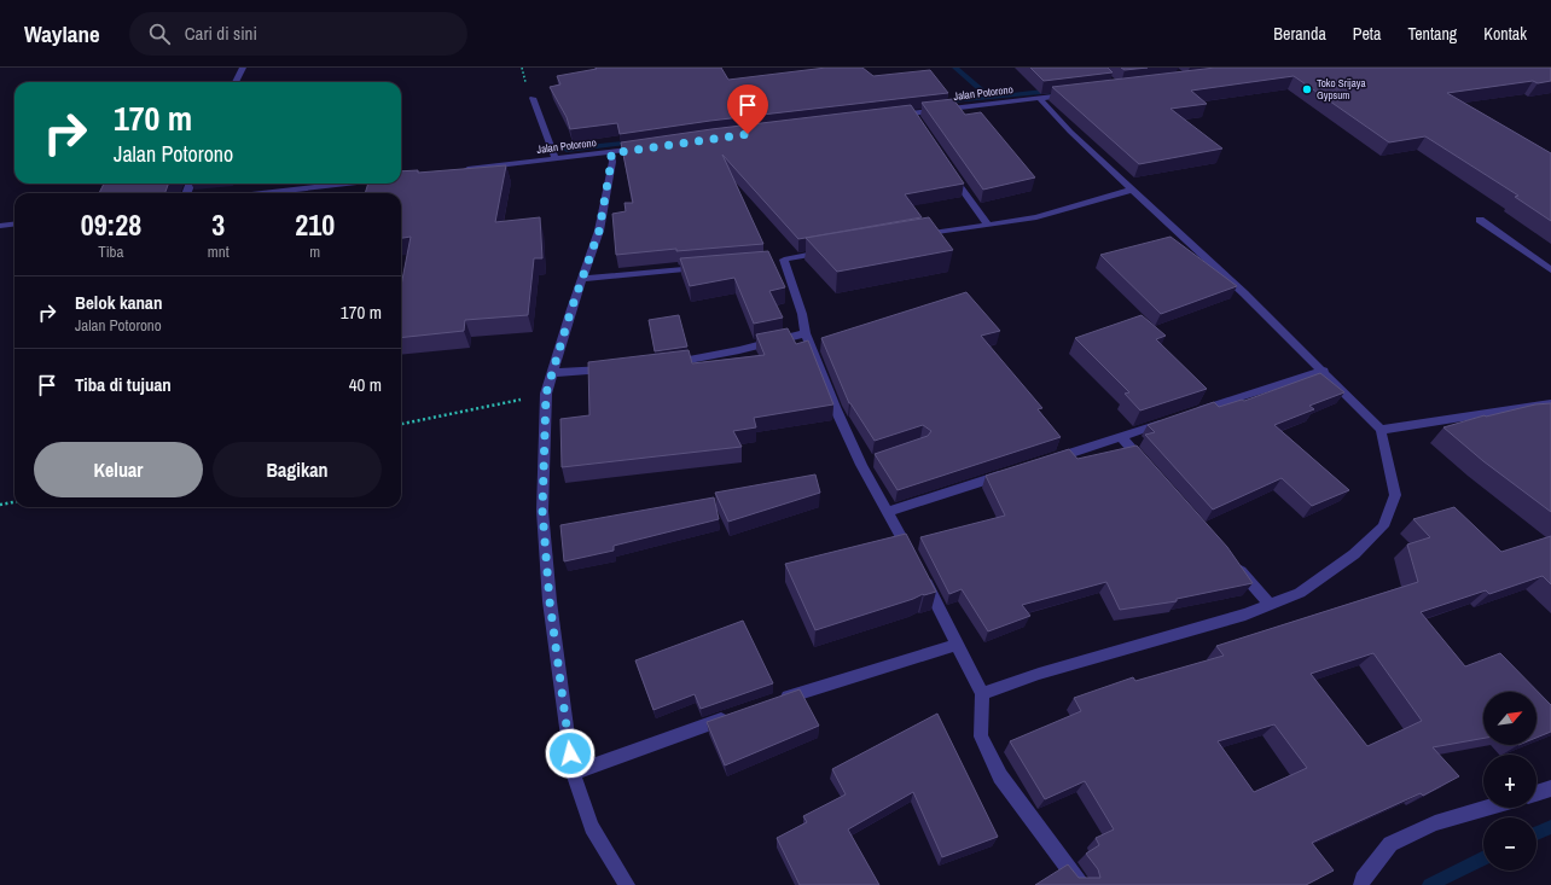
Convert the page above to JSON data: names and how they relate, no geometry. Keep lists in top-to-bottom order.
{
  "streets": {
    "street": ["Jalan Potorono"]
  },
  "places": ["Toko Srijaya Gypsum"],
  "north": "top right",
  "page": {
    "header": "Waylane",
    "search": "Cari di sini",
    "nav": [
      "Beranda",
      "Peta",
      "Tentang",
      "Kontak"
    ],
    "turn": ["170 m", "Jalan Potorono"],
    "eta": [
      "09:28",
      "Tiba",
      "3",
      "mnt",
      "210",
      "m"
    ],
    "list": [
      {
        "name": "Belok kanan",
        "note": "Jalan Potorono",
        "value": "170 m"
      },
      {
        "name": "Tiba di tujuan",
        "value": "40 m"
      }
    ],
    "buttons": ["Keluar", "Bagikan"],
    "map_buttons": ["+", "−"]
  }
}
